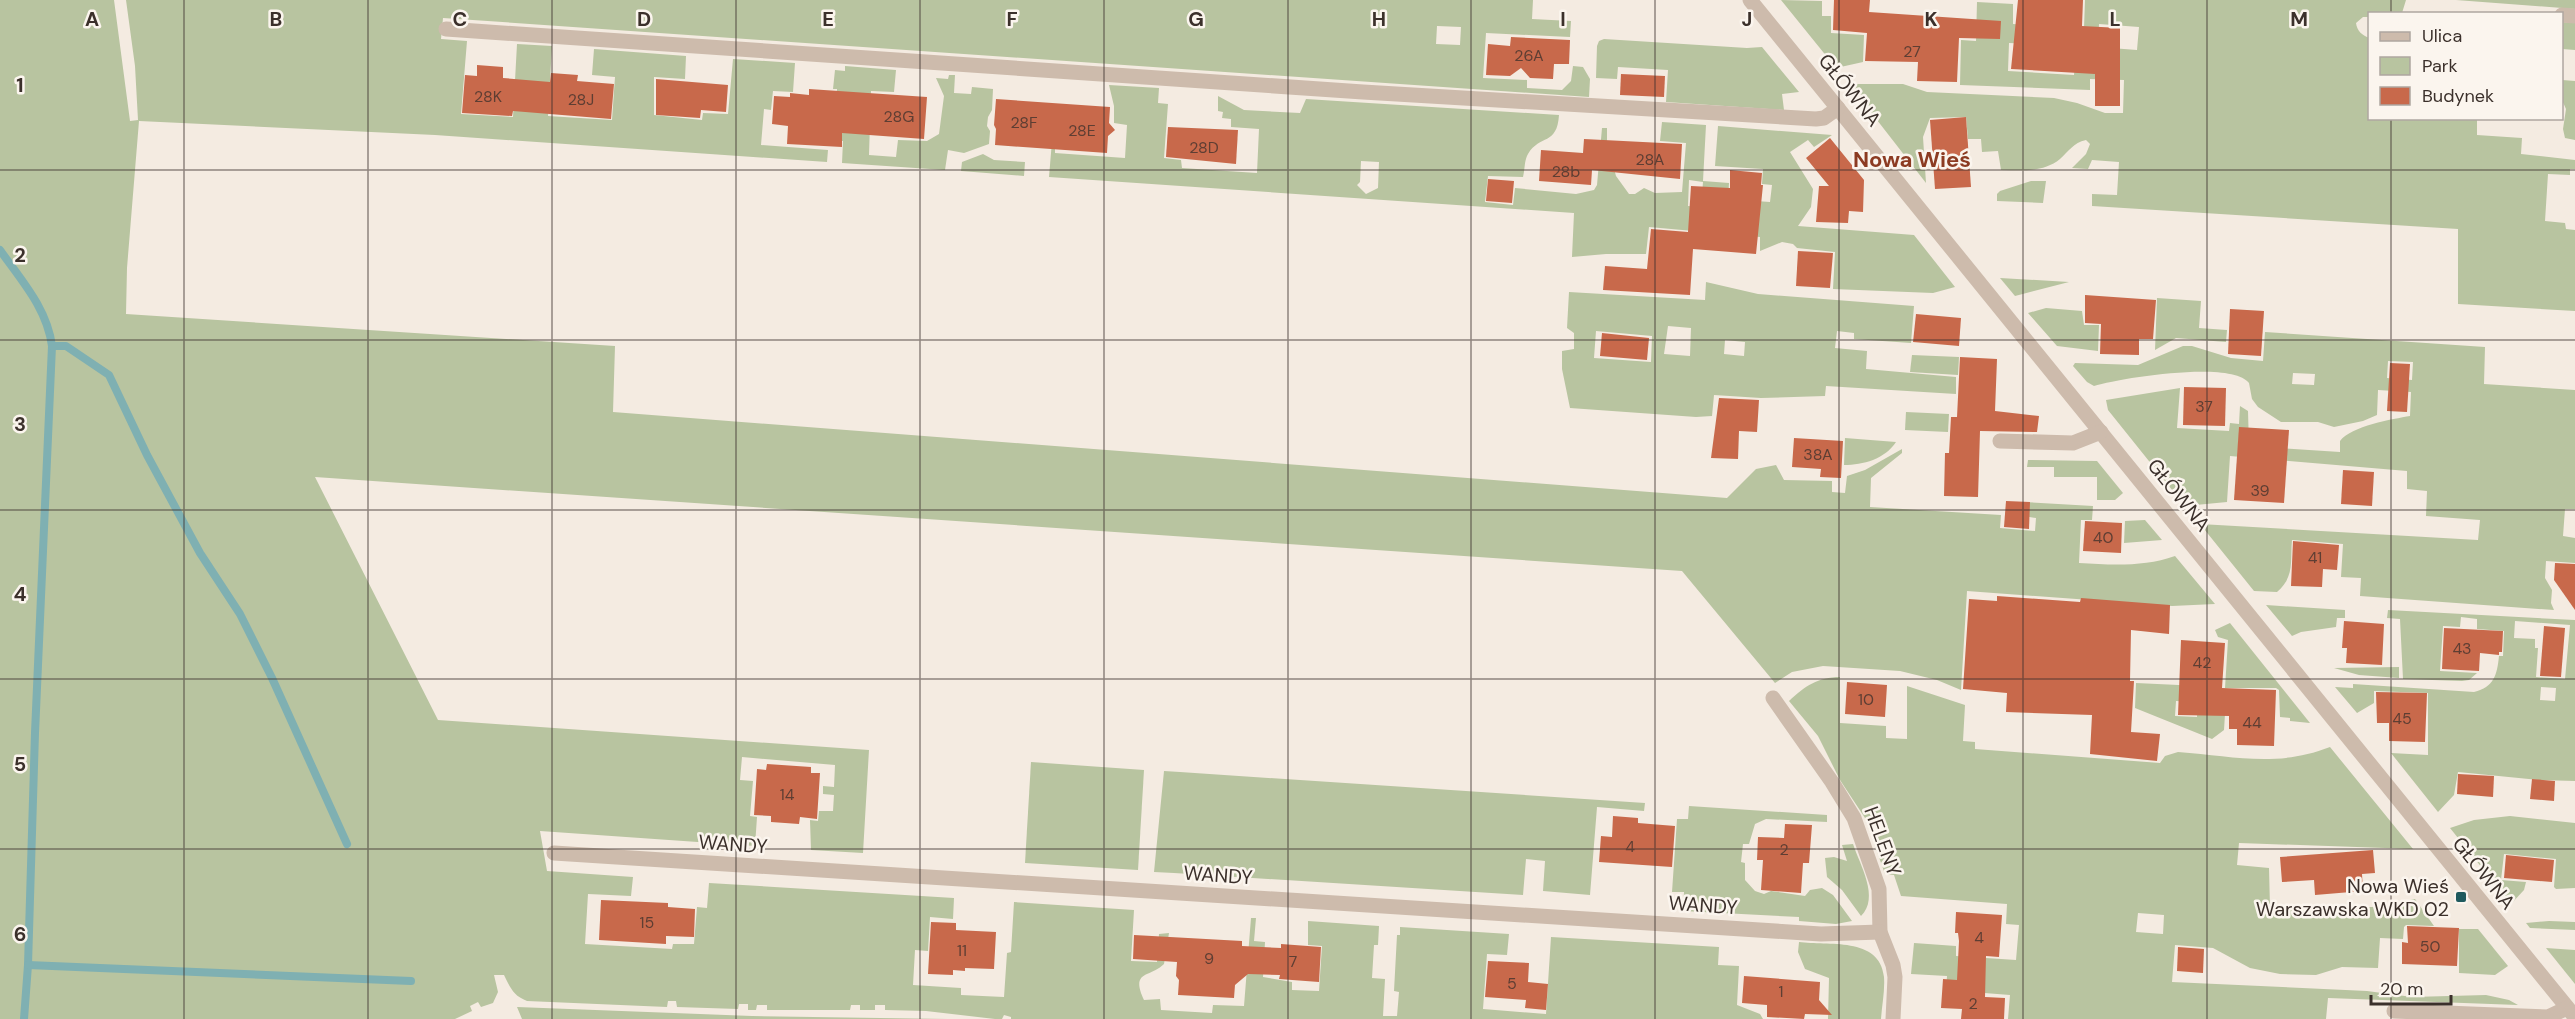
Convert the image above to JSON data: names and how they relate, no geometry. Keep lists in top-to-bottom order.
{
  "streets": {
    "street": ["GŁÓWNA", "HELENY", "WANDY"]
  },
  "crossings": [
    ["HELENY", "WANDY"]
  ],
  "districts": ["Nowa Wieś"],
  "places": {
    "transit": ["Nowa Wieś Warszawska WKD 02"]
  },
  "house_numbers": [
    "27",
    "26A",
    "28K",
    "28J",
    "28G",
    "28F",
    "28E",
    "28D",
    "28A",
    "28b",
    "37",
    "38A",
    "39",
    "40",
    "41",
    "43",
    "42",
    "10",
    "45",
    "44",
    "14",
    "4",
    "2",
    "15",
    "4",
    "50",
    "11",
    "9",
    "7",
    "5",
    "1",
    "2"
  ],
  "legend": ["Ulica", "Park", "Budynek"],
  "scale_bar": "20 m",
  "grid": {
    "columns": [
      "A",
      "B",
      "C",
      "D",
      "E",
      "F",
      "G",
      "H",
      "I",
      "J",
      "K",
      "L",
      "M"
    ],
    "rows": [
      "1",
      "2",
      "3",
      "4",
      "5",
      "6"
    ]
  }
}
